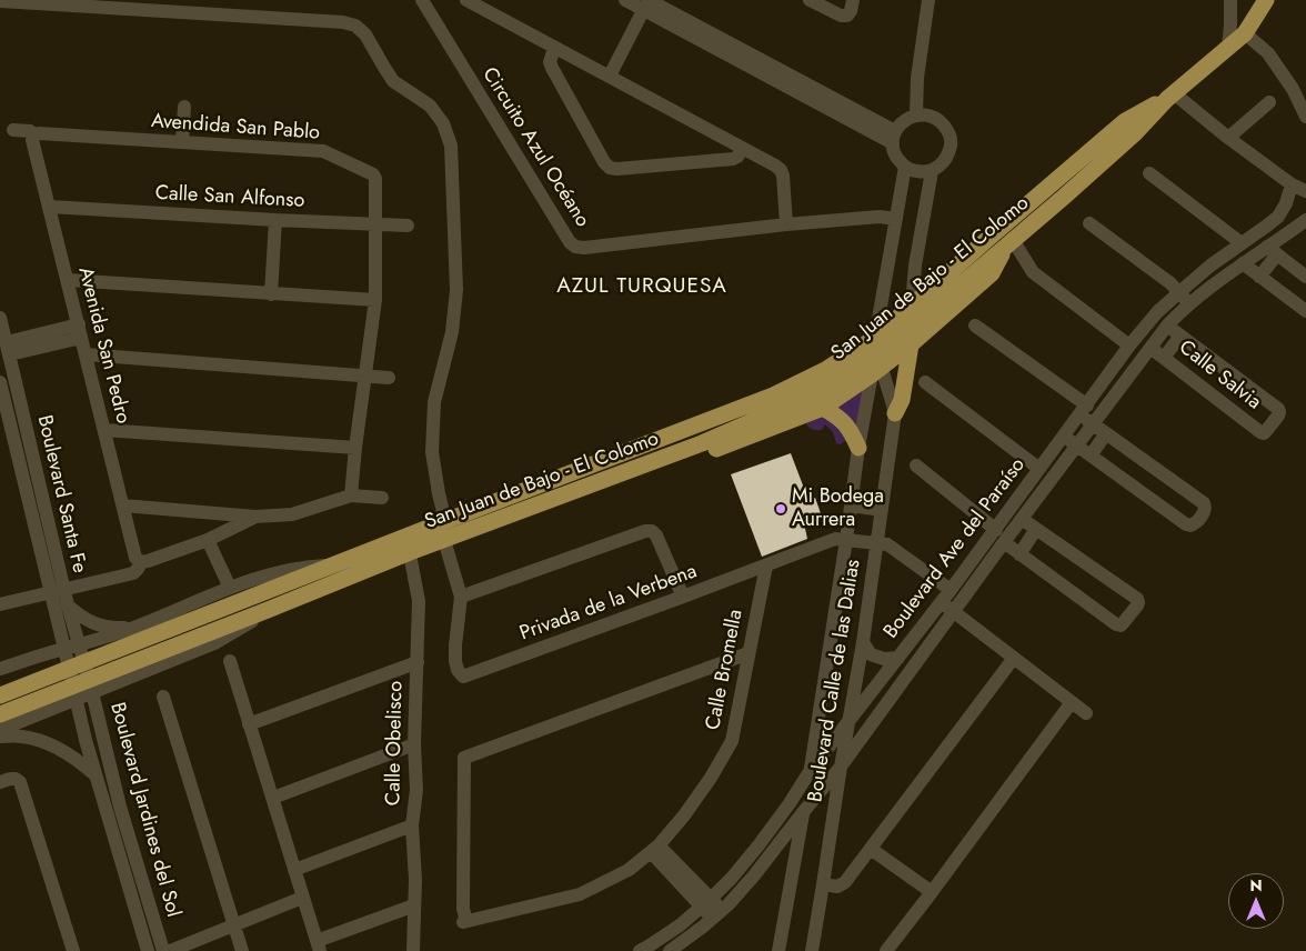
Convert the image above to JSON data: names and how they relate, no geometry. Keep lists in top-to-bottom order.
{
  "streets": {
    "main road": ["San Juan de Bajo - El Colomo"],
    "street": [
      "Avendida San Pablo",
      "Circuito Azul Océano",
      "Calle San Alfonso",
      "Avenida San Pedro",
      "Calle Salvia",
      "Boulevard Santa Fe",
      "Boulevard Ave del Paraíso",
      "Privada de la Verbena",
      "Calle Bromella",
      "Boulevard Calle de las Dalias",
      "Calle Obelisco",
      "Boulevard Jardines del Sol"
    ]
  },
  "crossings": [
    ["Avendida San Pablo", "Calle San Alfonso"],
    ["Avendida San Pablo", "Avenida San Pedro"],
    ["Calle San Alfonso", "Avenida San Pedro"],
    ["San Juan de Bajo - El Colomo", "Boulevard Calle de las Dalias"],
    ["San Juan de Bajo - El Colomo", "Calle Obelisco"],
    ["Calle Salvia", "Boulevard Ave del Paraíso"],
    ["Boulevard Santa Fe", "Boulevard Jardines del Sol"],
    ["Boulevard Ave del Paraíso", "Privada de la Verbena"],
    ["Boulevard Ave del Paraíso", "Boulevard Calle de las Dalias"],
    ["Privada de la Verbena", "Calle Bromella"],
    ["Privada de la Verbena", "Boulevard Calle de las Dalias"]
  ],
  "districts": ["AZUL TURQUESA"],
  "places": ["Mi Bodega Aurrera"],
  "north": "top"
}
